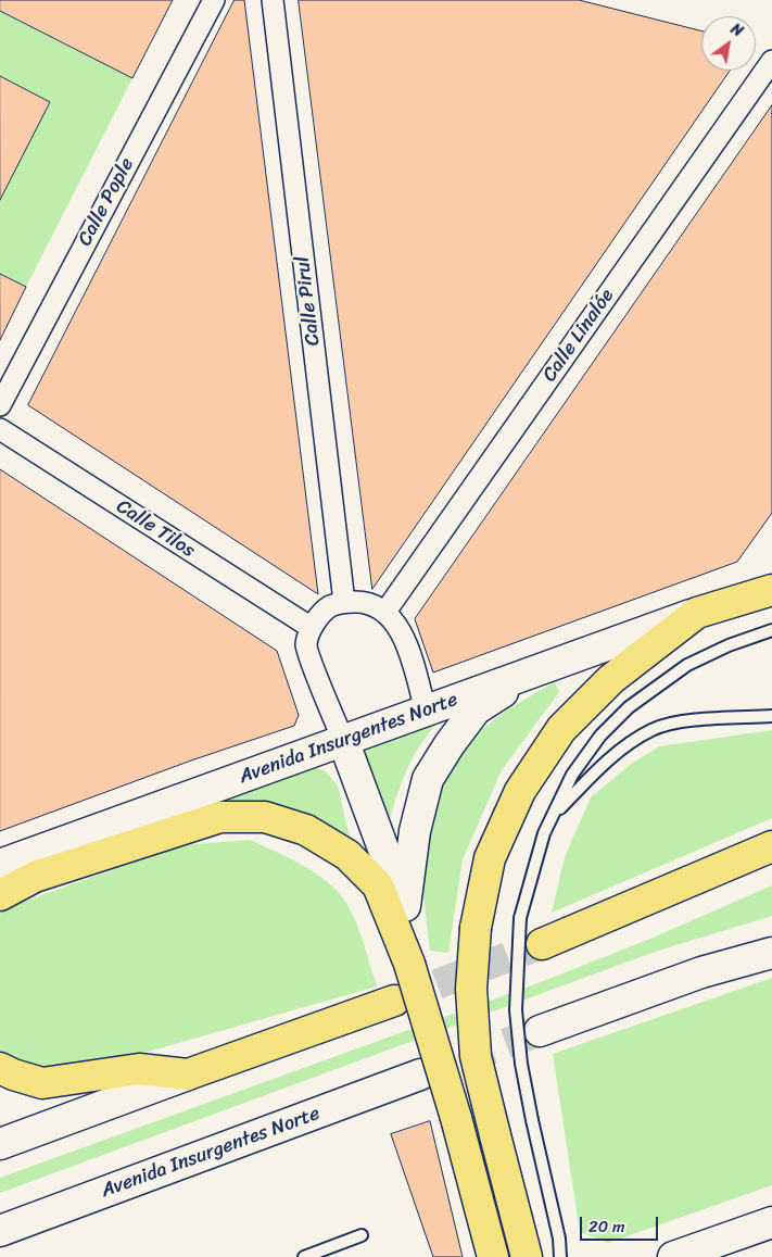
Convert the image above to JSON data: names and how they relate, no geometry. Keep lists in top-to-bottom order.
{
  "streets": {
    "main road": ["Avenida Insurgentes Norte"],
    "street": [
      "Calle Pople",
      "Calle Pirul",
      "Calle Linalóe",
      "Calle Tilos"
    ]
  },
  "scale_bar": "20 m",
  "north": "top right"
}
